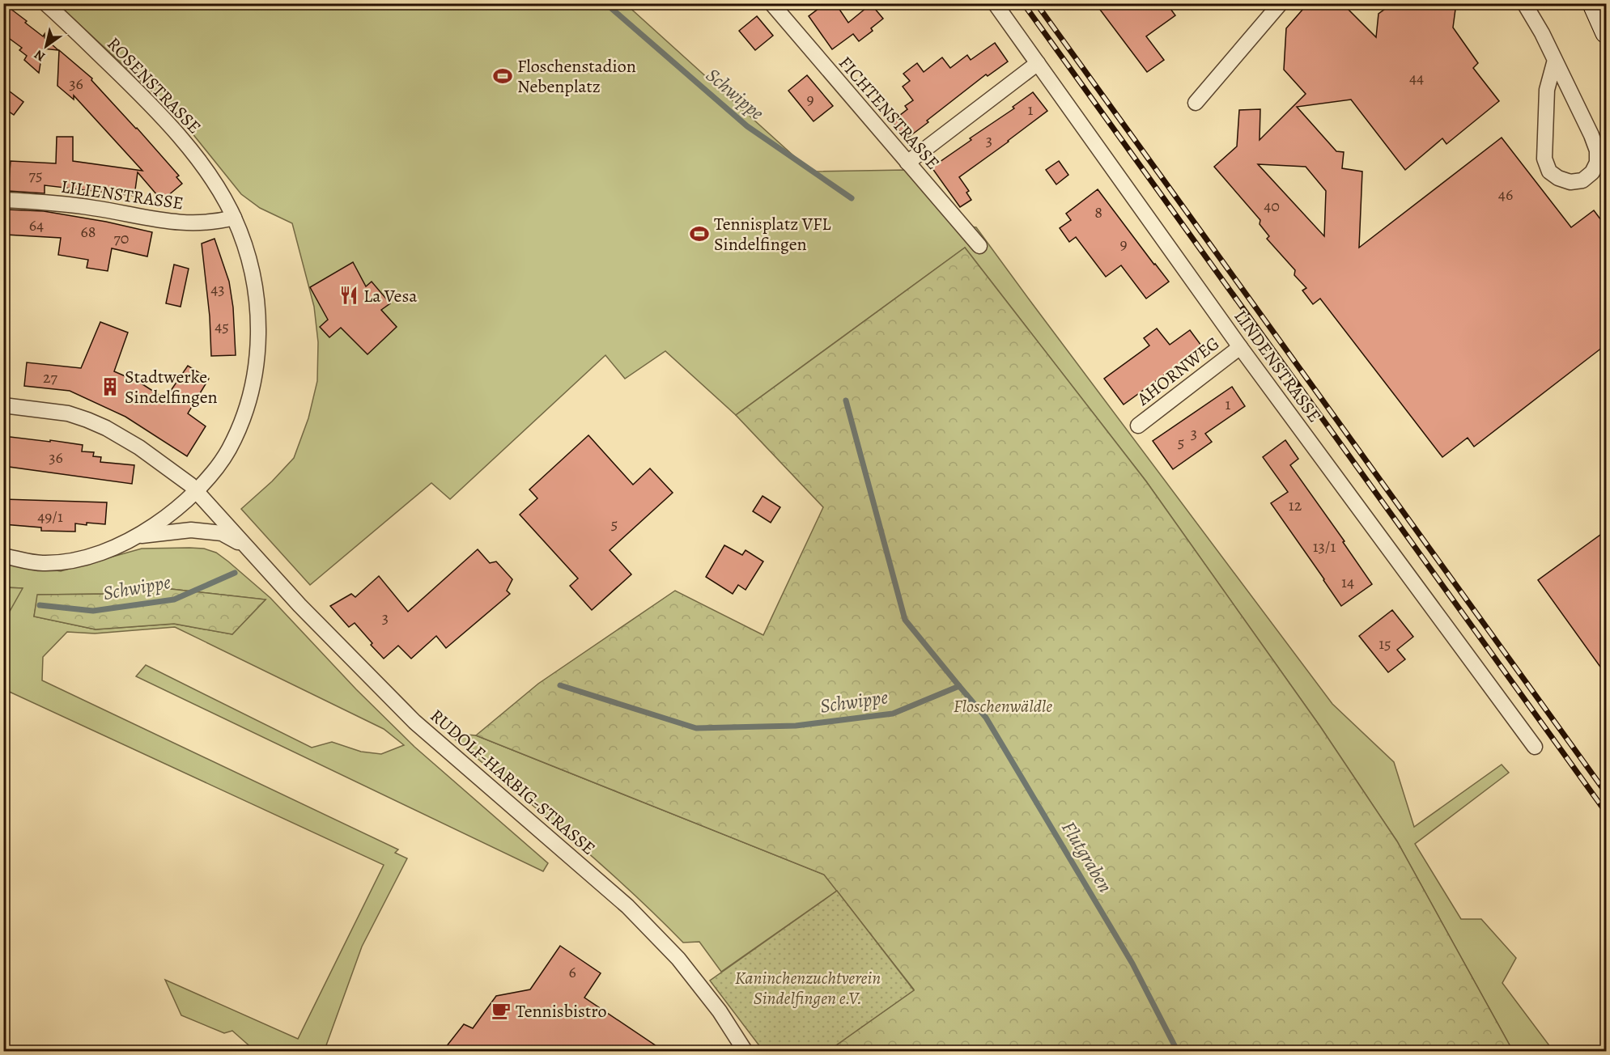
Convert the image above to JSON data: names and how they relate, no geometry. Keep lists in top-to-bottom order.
{
  "streets": {
    "street": [
      "ROSENSTRASSE",
      "FICHTENSTRASSE",
      "LILIENSTRASSE",
      "LINDENSTRASSE",
      "AHORNWEG",
      "RUDOLF-HARBIG-STRASSE"
    ]
  },
  "crossings": [
    ["ROSENSTRASSE", "LILIENSTRASSE"],
    ["ROSENSTRASSE", "RUDOLF-HARBIG-STRASSE"],
    ["LINDENSTRASSE", "AHORNWEG"]
  ],
  "water": ["Schwippe", "Flutgraben"],
  "parks": ["Floschenwäldle", "Kaninchenzuchtverein Sindelfingen e.V."],
  "places": {
    "sports": ["Floschenstadion Nebenplatz", "Tennisplatz VFL Sindelfingen"],
    "restaurant": ["La Vesa"],
    "building": ["Stadtwerke Sindelfingen"],
    "cafe": ["Tennisbistro"]
  },
  "house_numbers": [
    "44",
    "36",
    "9",
    "1",
    "3",
    "75",
    "46",
    "40",
    "8",
    "64",
    "68",
    "70",
    "9",
    "43",
    "45",
    "27",
    "1",
    "3",
    "5",
    "36",
    "12",
    "49/1",
    "5",
    "13/1",
    "14",
    "3",
    "15",
    "6"
  ],
  "north": "bottom left"
}
